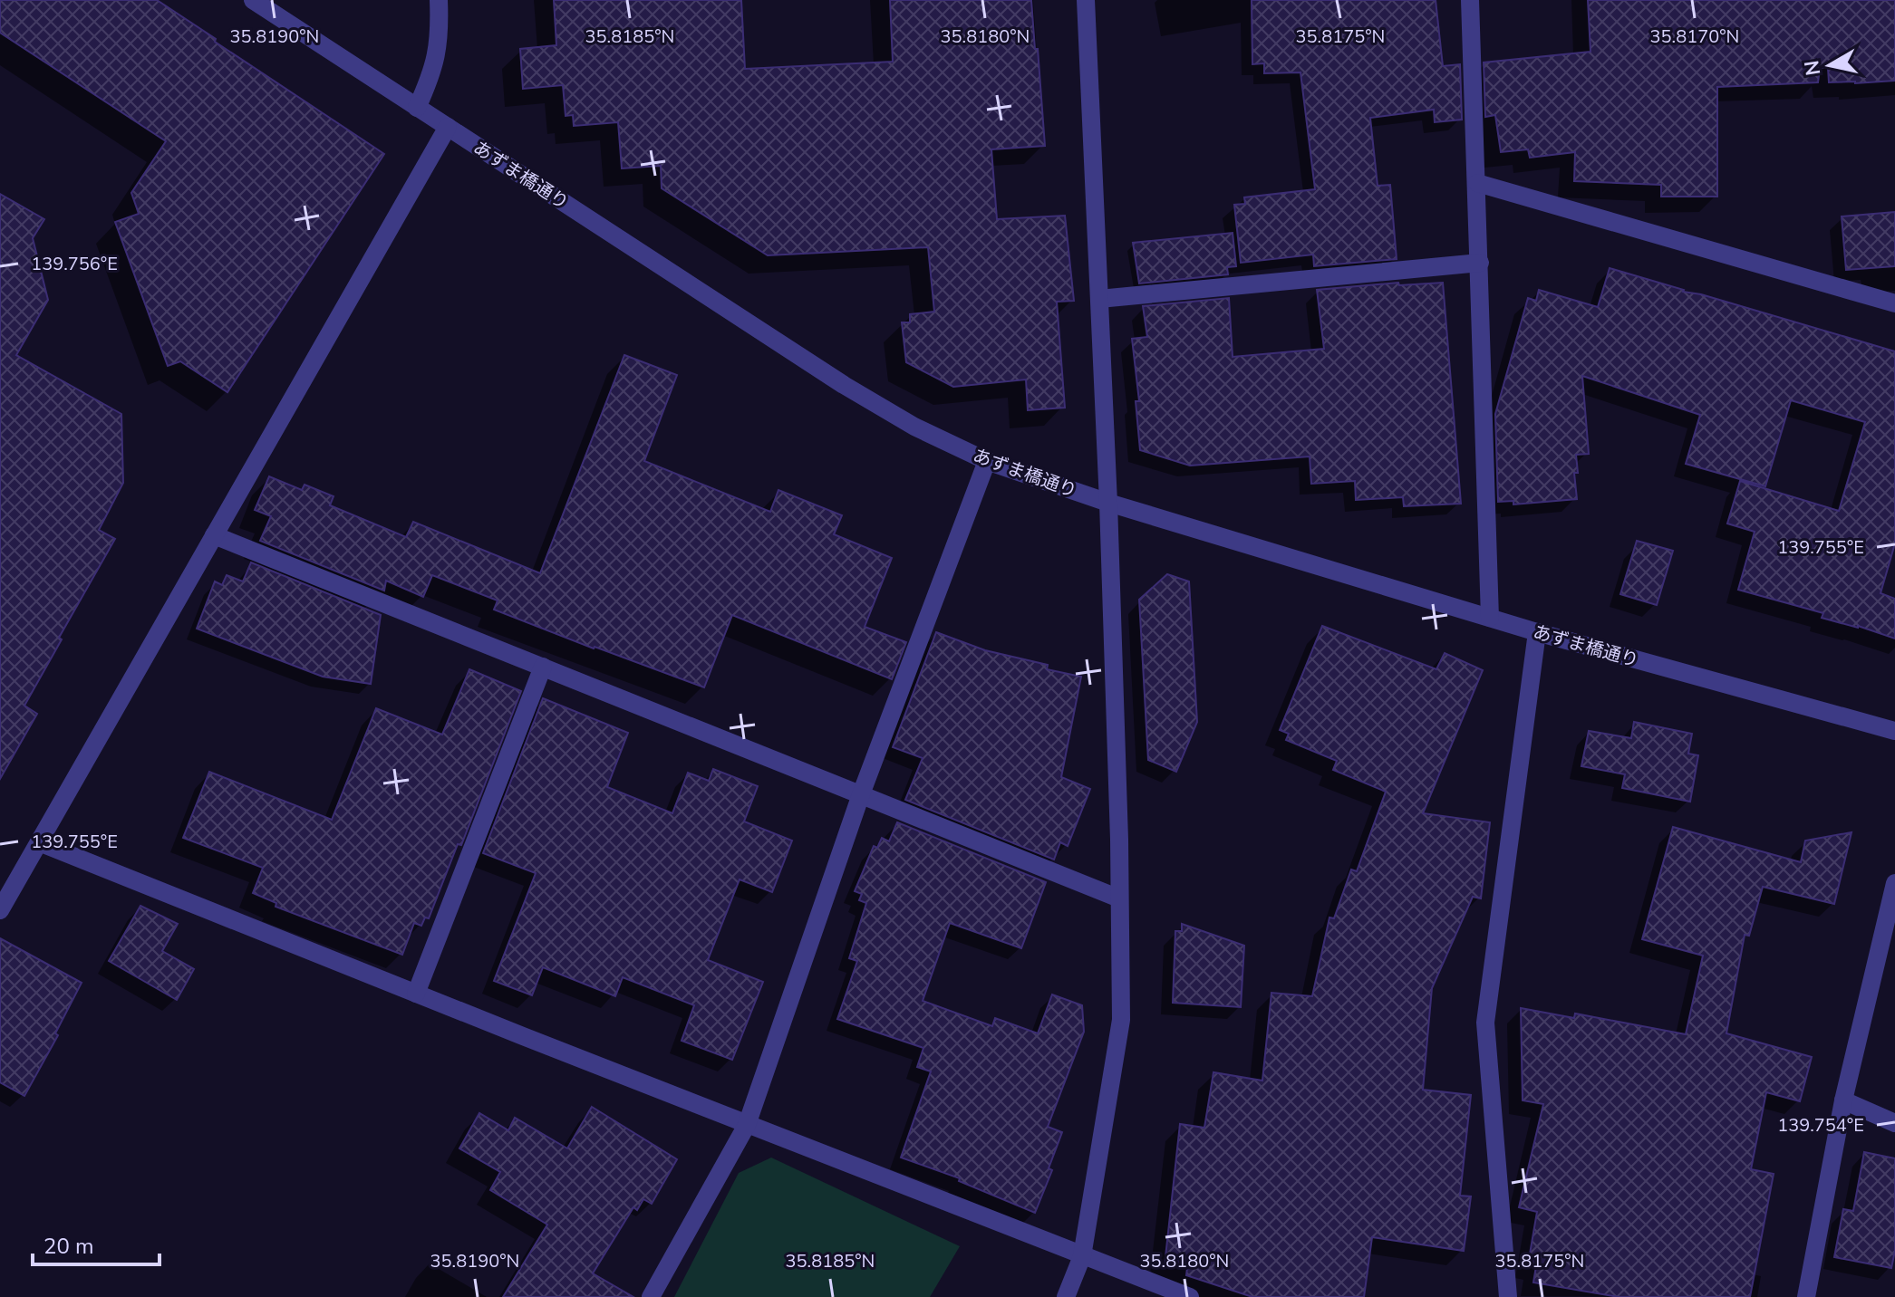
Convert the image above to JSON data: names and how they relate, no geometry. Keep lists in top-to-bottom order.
{
  "streets": {
    "street": ["あずま橋通り"]
  },
  "scale_bar": "20 m",
  "north": "left",
  "coordinates": [
    "35.8170°N",
    "35.8190°N",
    "35.8185°N",
    "35.8180°N",
    "35.8175°N",
    "139.756°E",
    "139.755°E",
    "139.754°E"
  ]
}
